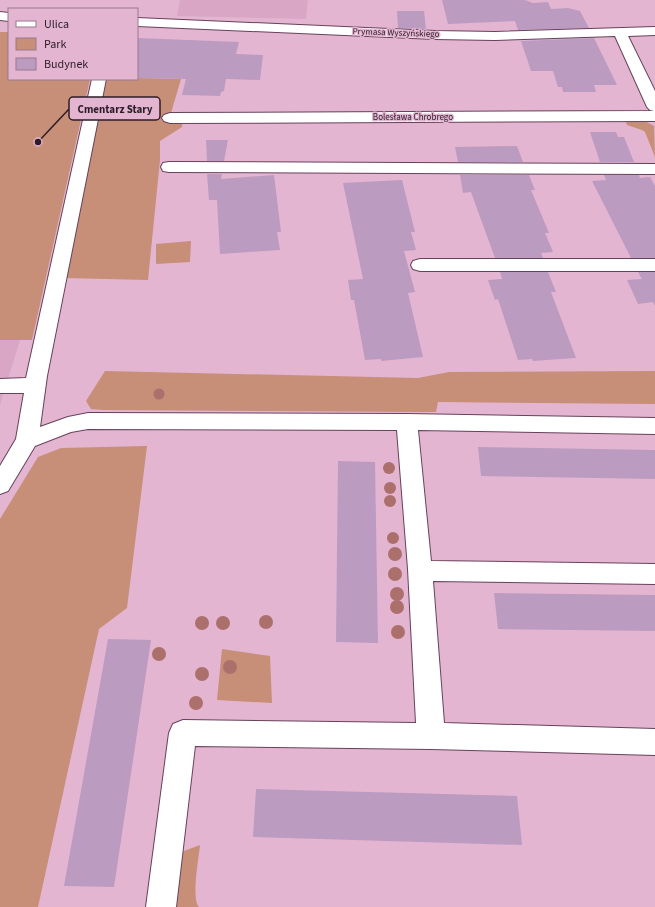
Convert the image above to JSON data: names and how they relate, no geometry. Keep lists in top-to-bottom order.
{
  "streets": {
    "street": ["Prymasa Wyszyńskiego", "Bolesława Chrobrego"]
  },
  "places": ["Cmentarz Stary"],
  "legend": ["Ulica", "Park", "Budynek"]
}
